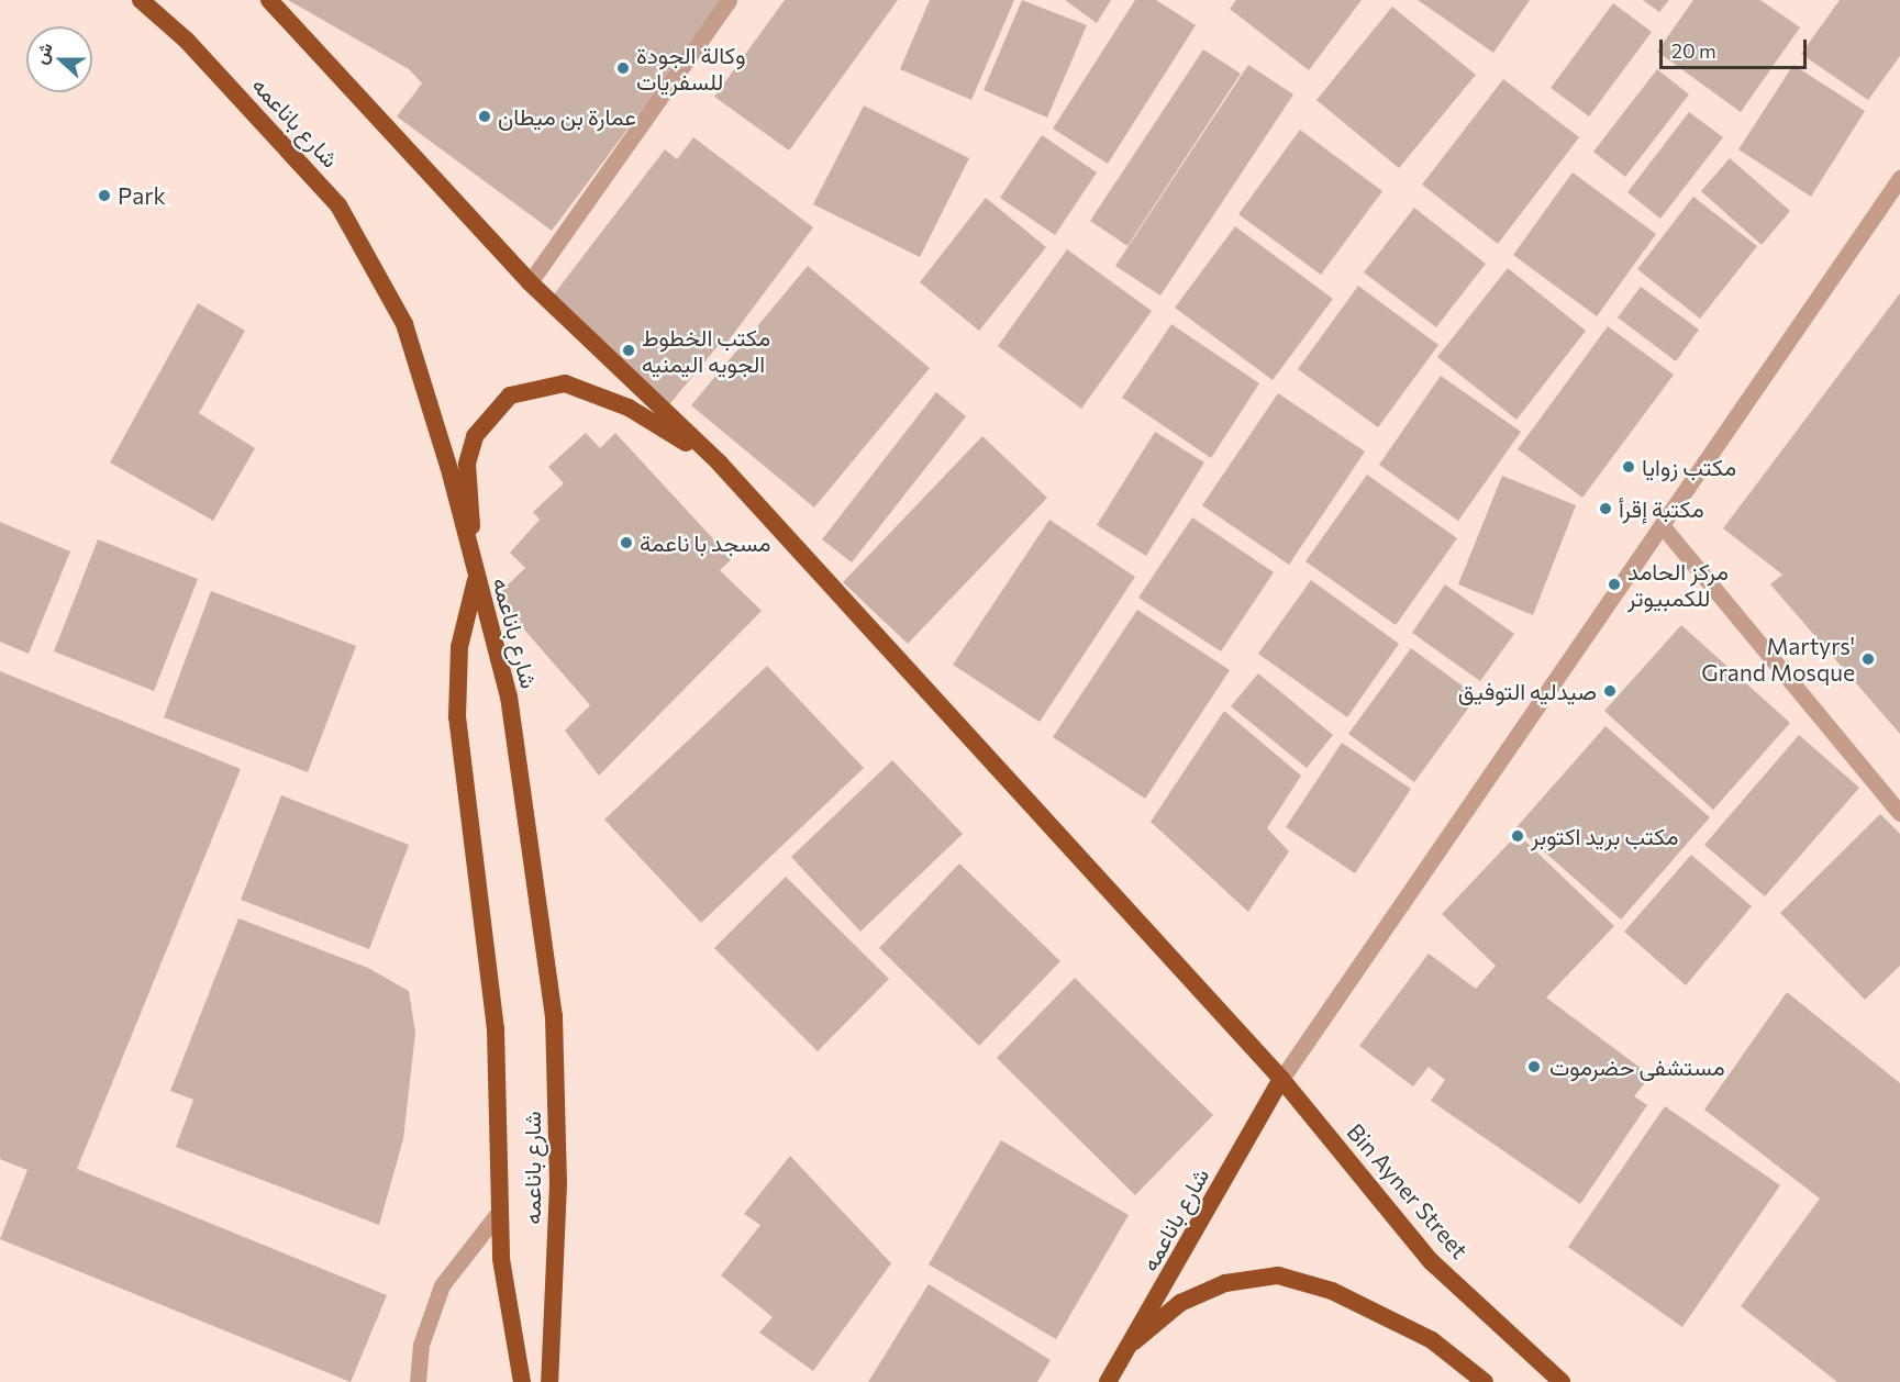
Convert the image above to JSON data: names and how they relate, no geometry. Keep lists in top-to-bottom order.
{
  "streets": {
    "highway": ["شارع باناعمه", "Bin Ayner Street"]
  },
  "crossings": [
    ["شارع باناعمه", "Bin Ayner Street"]
  ],
  "places": [
    "وكالة الجودة للسفريات",
    "عمارة بن ميطان",
    "Park",
    "مكتب الخطوط الجويه اليمنيه",
    "مكتب زوايا",
    "مكتبة إقرأ",
    "مسجد با ناعمة",
    "مركز الحامد للكمبيوتر",
    "Martyrs' Grand Mosque",
    "صيدليه التوفيق",
    "مكتب بريد اكتوبر",
    "مستشفى حضرموت"
  ],
  "scale_bar": "20 m",
  "north": "left"
}
